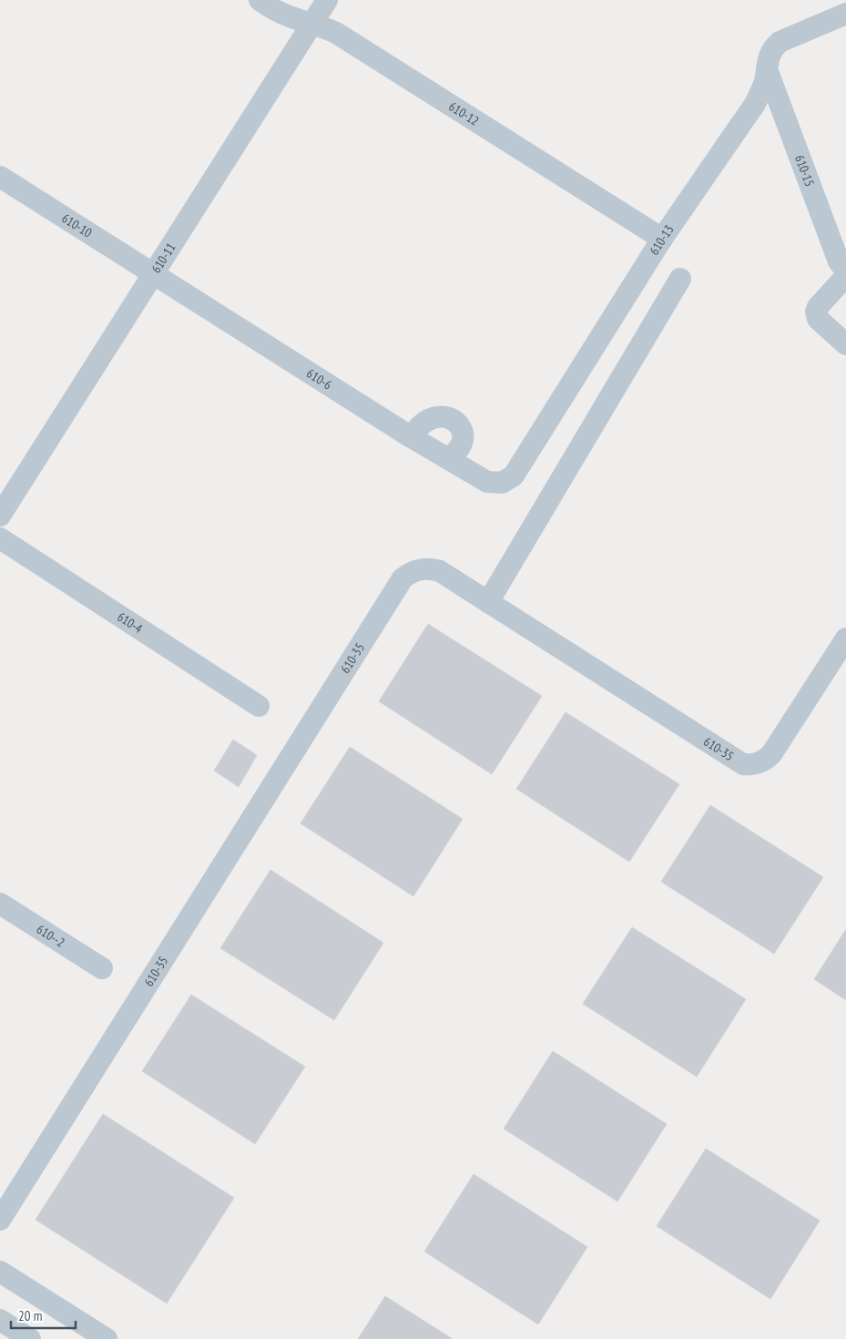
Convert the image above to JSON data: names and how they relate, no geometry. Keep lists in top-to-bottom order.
{
  "streets": {
    "street": [
      "610-12",
      "610-15",
      "610-10",
      "610-13",
      "610-11",
      "610-6",
      "610-4",
      "610-35",
      "610--2"
    ]
  },
  "crossings": [
    ["610-12", "610-13"],
    ["610-12", "610-11"],
    ["610-15", "610-13"],
    ["610-10", "610-11"],
    ["610-10", "610-6"],
    ["610-13", "610-6"],
    ["610-11", "610-6"]
  ],
  "scale_bar": "20 m"
}
